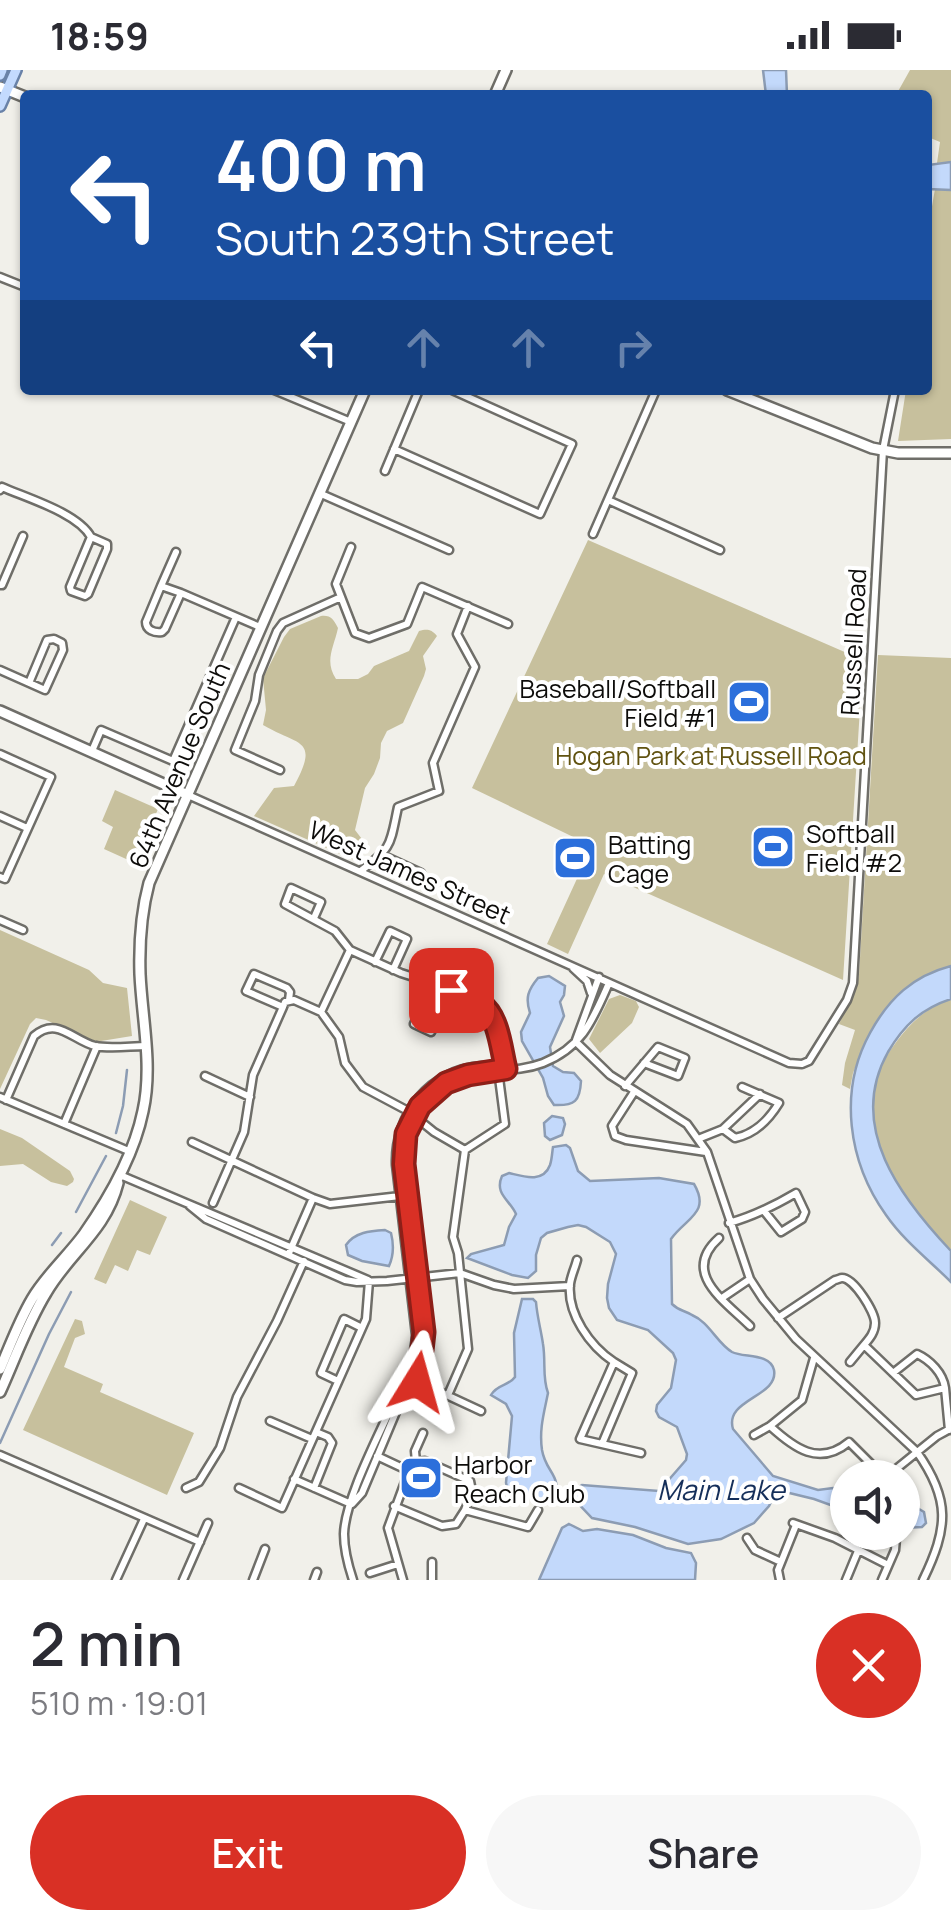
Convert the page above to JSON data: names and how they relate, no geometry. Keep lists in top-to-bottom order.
{
  "streets": {
    "street": ["Russell Road", "64th Avenue South", "West James Street"]
  },
  "crossings": [
    ["Russell Road", "West James Street"],
    ["64th Avenue South", "West James Street"]
  ],
  "water": ["Main Lake"],
  "parks": ["Hogan Park at Russell Road"],
  "places": {
    "sports": [
      "Baseball/Softball Field #1",
      "Softball Field #2",
      "Batting Cage",
      "Harbor Reach Club"
    ]
  },
  "page": {
    "status": "18:59",
    "turn": ["400 m", "South 239th Street"],
    "heading": ["2 min", "510 m · 19:01"],
    "buttons": ["Exit", "Share"]
  }
}
